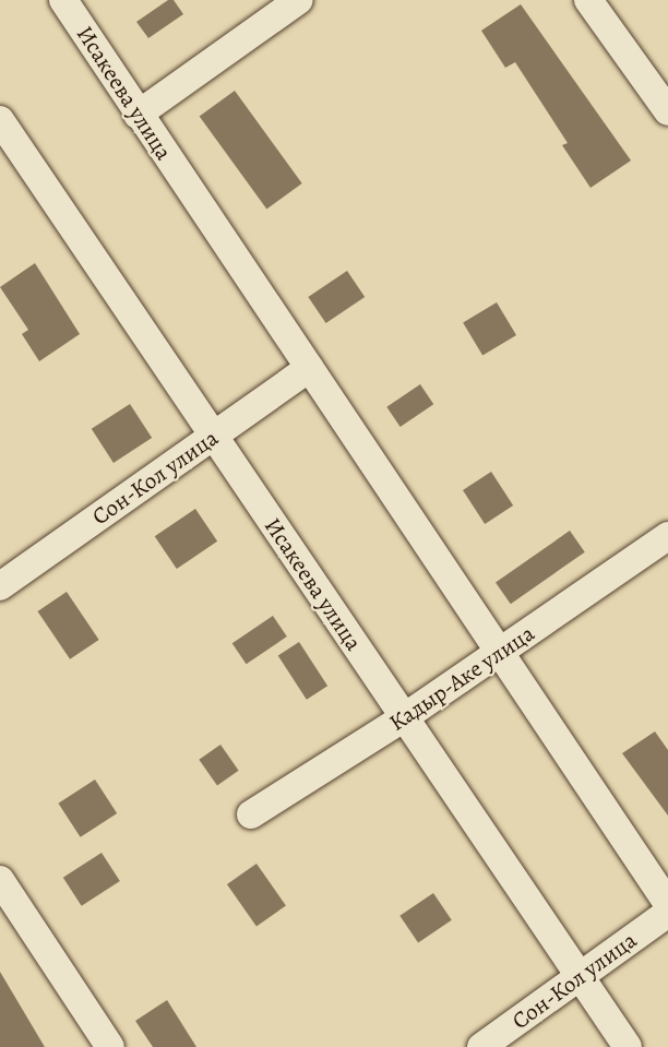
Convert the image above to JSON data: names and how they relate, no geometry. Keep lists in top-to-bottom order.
{
  "streets": {
    "street": ["Исакеева улица", "Сон-Кол улица", "Кадыр-Аке улица"]
  },
  "crossings": [
    ["Исакеева улица", "Сон-Кол улица"],
    ["Исакеева улица", "Кадыр-Аке улица"]
  ]
}
